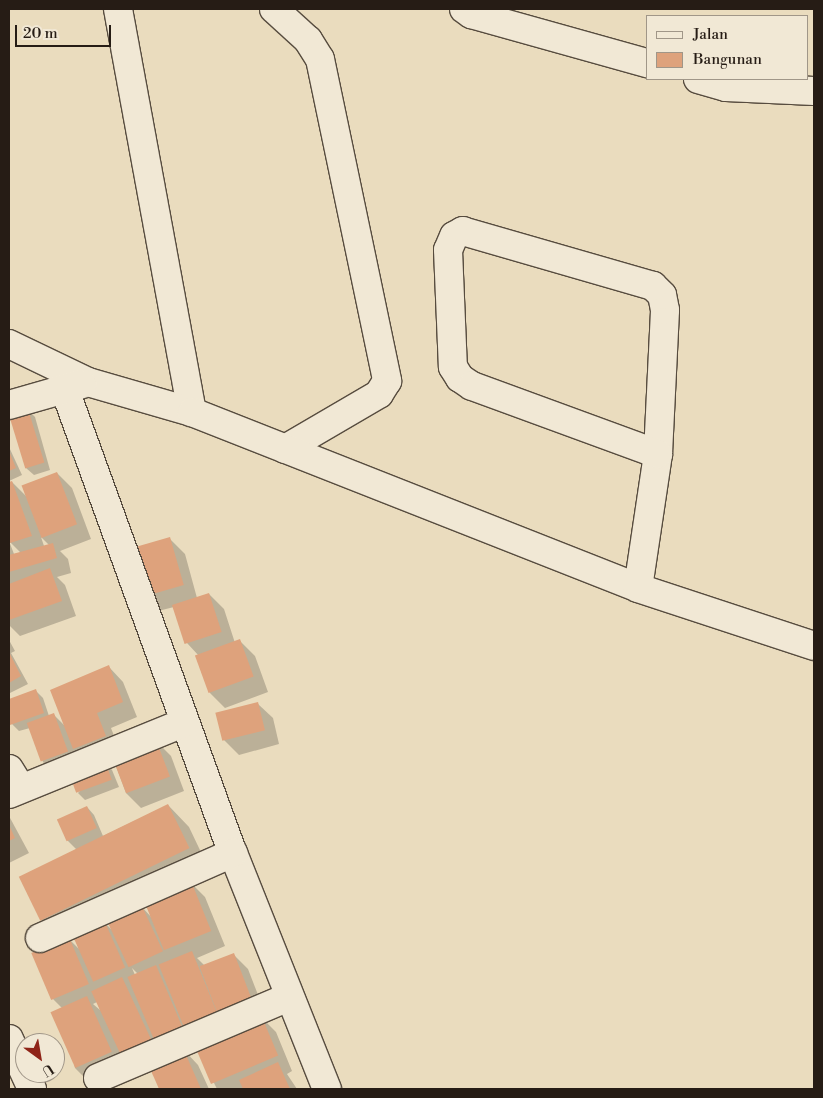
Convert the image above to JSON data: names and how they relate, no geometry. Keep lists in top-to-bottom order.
{
  "legend": ["Jalan", "Bangunan"],
  "scale_bar": "20 m",
  "north": "bottom right"
}
